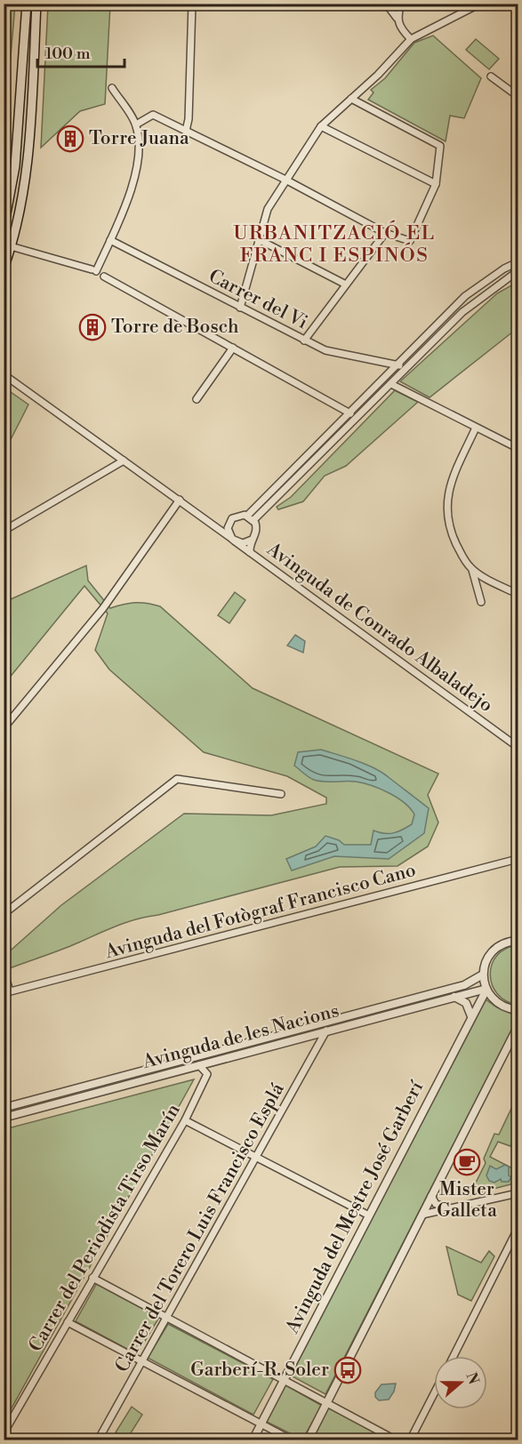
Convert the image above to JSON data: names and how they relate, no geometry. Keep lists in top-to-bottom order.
{
  "streets": {
    "street": [
      "Carrer del Vi",
      "Avinguda de Conrado Albaladejo",
      "Avinguda del Fotògraf Francisco Cano",
      "Avinguda de les Nacions",
      "Avinguda del Mestre José Garberí",
      "Carrer del Periodista Tirso Marín",
      "Carrer del Torero Luis Francisco Esplá"
    ]
  },
  "crossings": [
    ["Avinguda de les Nacions", "Avinguda del Mestre José Garberí"],
    ["Avinguda de les Nacions", "Carrer del Periodista Tirso Marín"],
    ["Avinguda de les Nacions", "Carrer del Torero Luis Francisco Esplá"]
  ],
  "districts": ["URBANITZACIÓ EL FRANC I ESPINÓS"],
  "places": {
    "building": ["Torre Juana", "Torre de Bosch"],
    "cafe": ["Mister Galleta"],
    "bus stop": ["Garberí-R. Soler"]
  },
  "scale_bar": "100 m",
  "north": "right"
}
